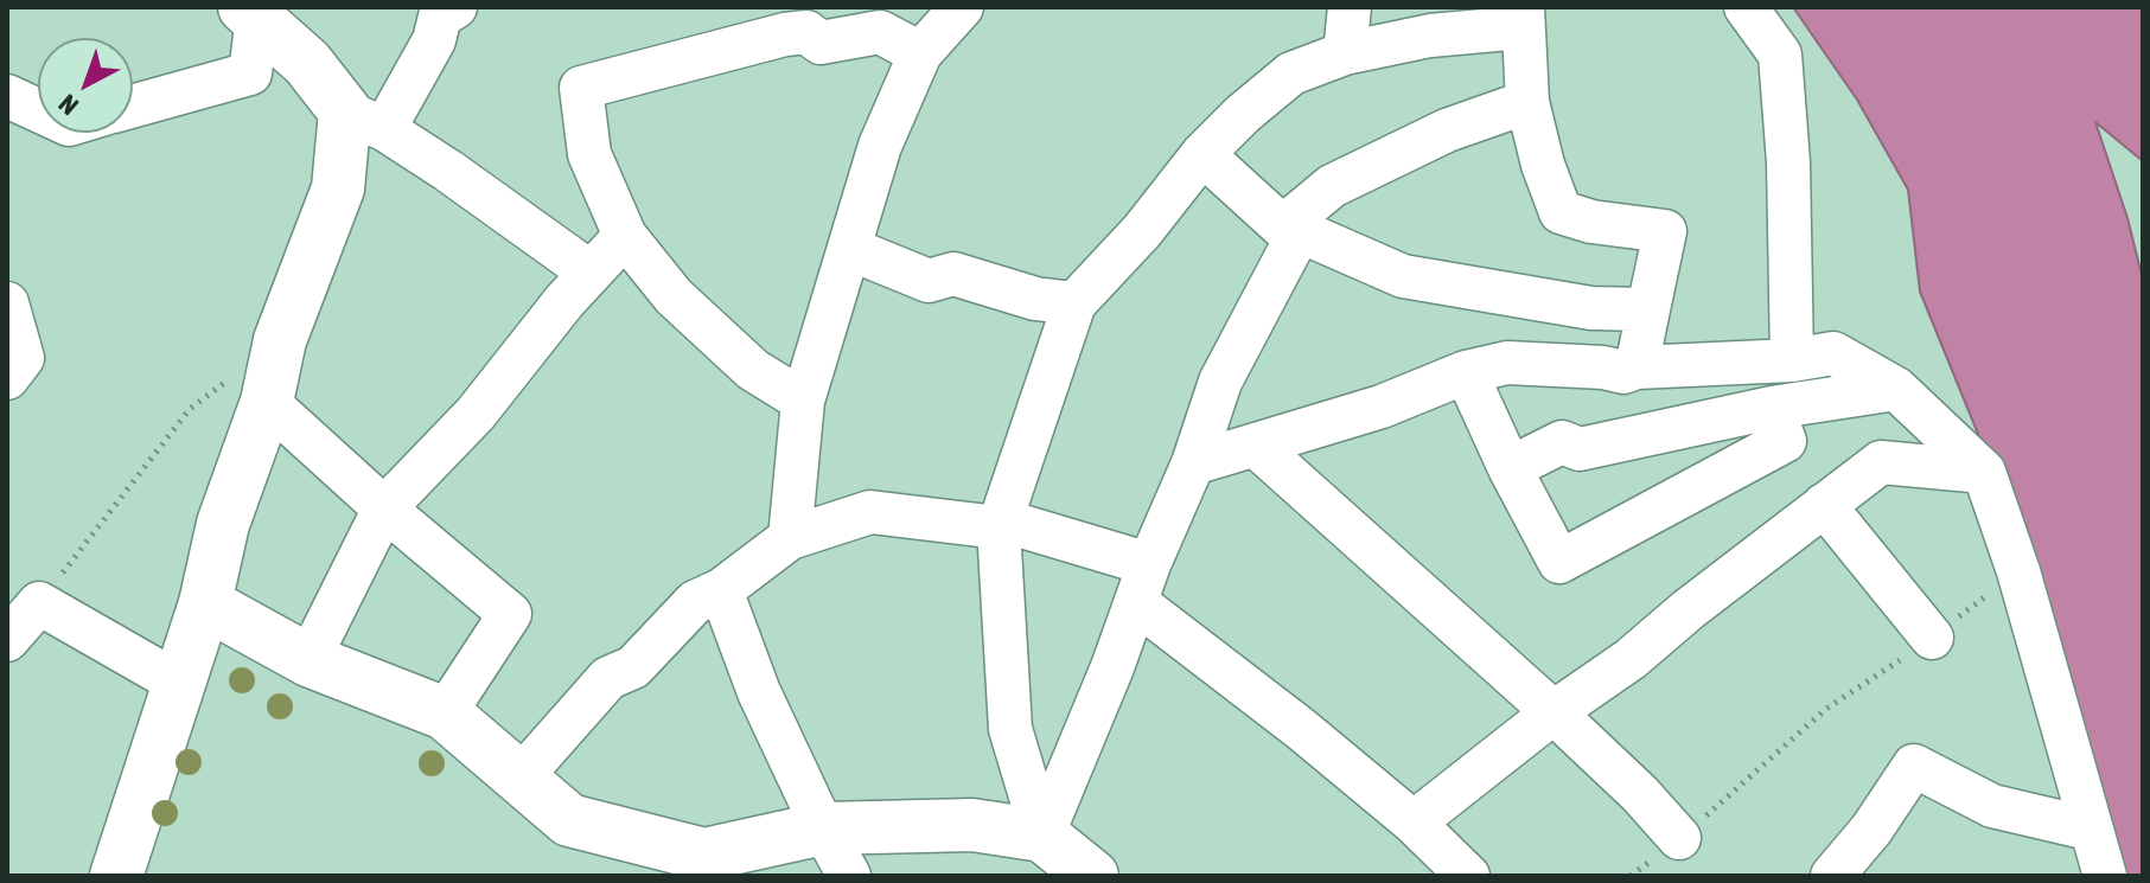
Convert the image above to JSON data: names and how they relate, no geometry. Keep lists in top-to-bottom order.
{
  "north": "bottom left"
}
